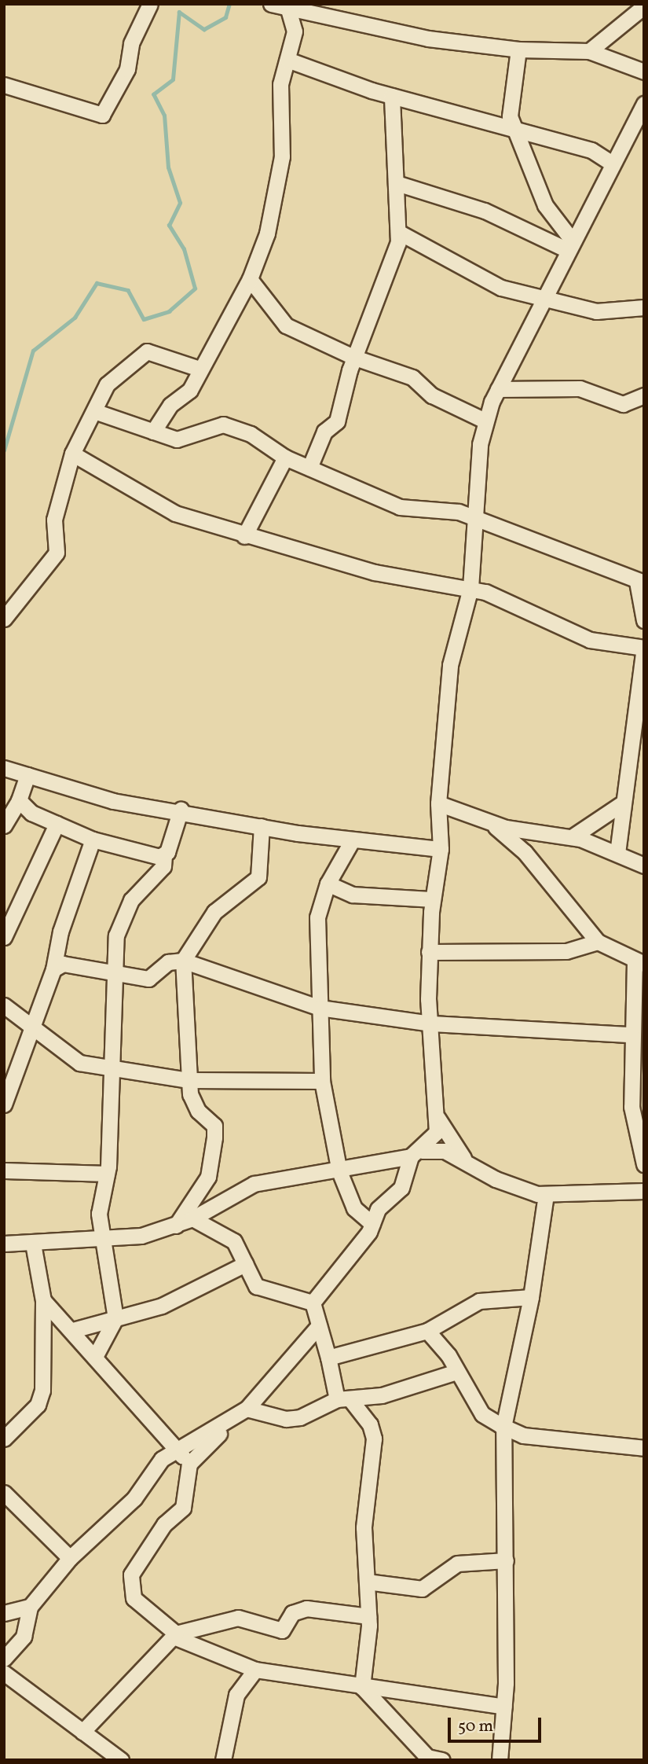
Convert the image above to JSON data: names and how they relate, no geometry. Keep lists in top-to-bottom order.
{
  "scale_bar": "50 m"
}
